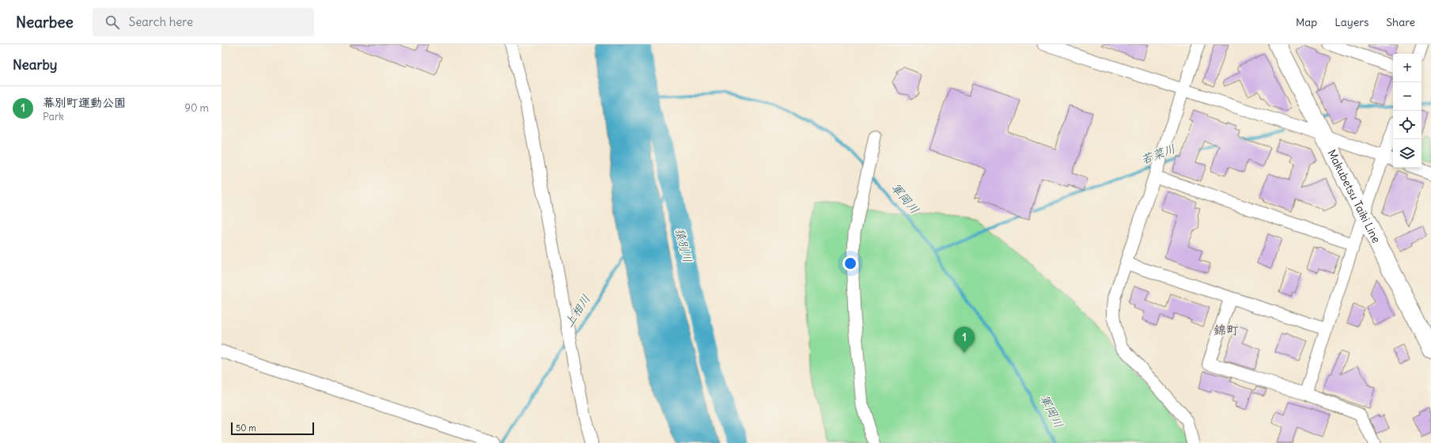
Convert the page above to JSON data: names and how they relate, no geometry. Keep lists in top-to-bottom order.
{
  "streets": {
    "main road": ["Makubetsu Taiki Line"]
  },
  "districts": ["錦町"],
  "water": [
    "若菜川",
    "軍岡川",
    "猿別川",
    "上相川"
  ],
  "scale_bar": "50 m",
  "page": {
    "header": "Nearbee",
    "search": "Search here",
    "nav": ["Map", "Layers", "Share"],
    "heading": "Nearby",
    "map_buttons": ["+", "−"],
    "list": [
      {
        "mark": "1",
        "name": "幕別町運動公園",
        "note": "Park",
        "value": "90 m"
      }
    ],
    "pins": "1",
    "scale": "50 m"
  }
}
